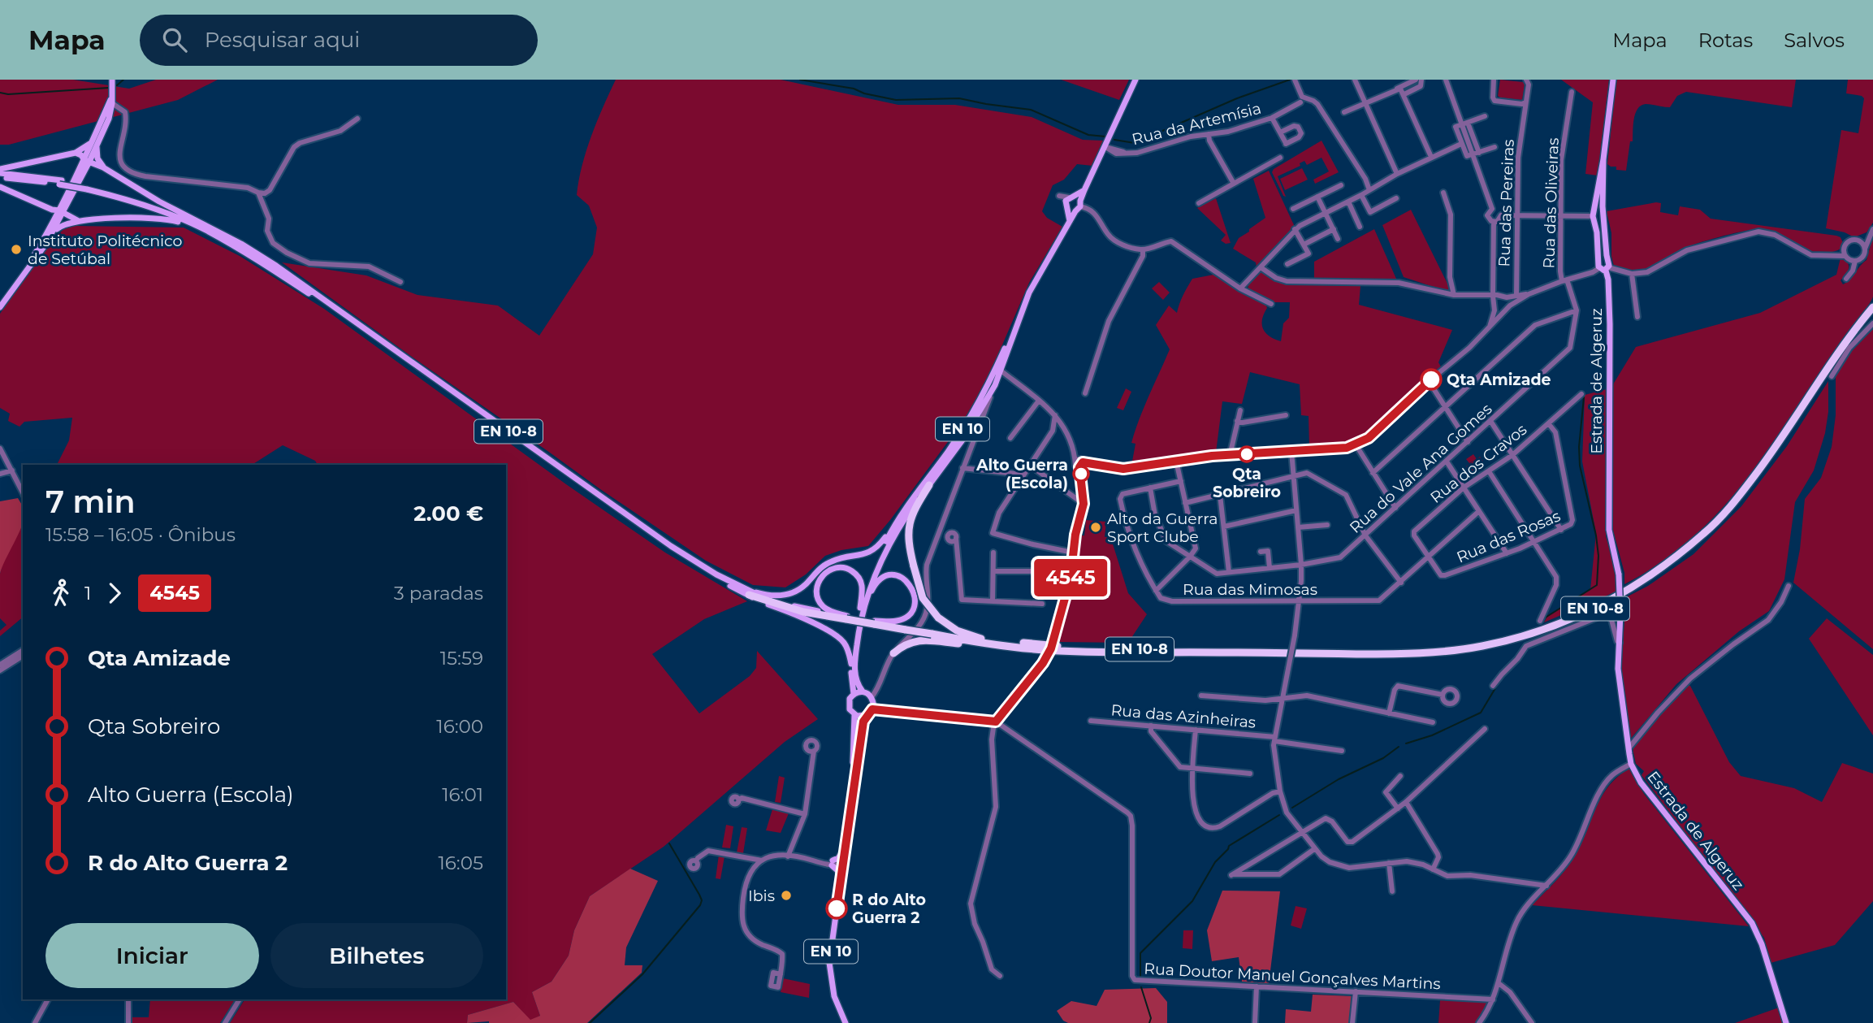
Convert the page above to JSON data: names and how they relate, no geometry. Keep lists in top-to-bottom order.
{
  "streets": {
    "highway": ["EN 10-8"],
    "main road": ["Estrada de Algeruz", "EN 10"],
    "street": [
      "Rua da Artemísia",
      "Rua das Pereiras",
      "Rua das Oliveiras",
      "Rua dos Cravos",
      "Rua do Vale Ana Gomes",
      "Rua das Rosas",
      "Rua das Mimosas",
      "Rua das Azinheiras",
      "Rua Doutor Manuel Gonçalves Martins"
    ]
  },
  "crossings": [
    ["Rua da Artemísia", "EN 10"],
    ["Rua das Oliveiras", "Rua do Vale Ana Gomes"],
    ["EN 10", "Rua Doutor Manuel Gonçalves Martins"],
    ["Rua dos Cravos", "Rua das Rosas"],
    ["Rua dos Cravos", "Rua das Mimosas"],
    ["Rua das Rosas", "Rua das Mimosas"]
  ],
  "places": [
    "Instituto Politécnico de Setúbal",
    "Qta Amizade",
    "Qta Sobreiro",
    "Alto Guerra (Escola)",
    "Alto da Guerra Sport Clube",
    "Ibis",
    "R do Alto Guerra 2"
  ],
  "lines": ["bus line 4545"],
  "page": {
    "header": "Mapa",
    "search": "Pesquisar aqui",
    "nav": ["Mapa", "Rotas", "Salvos"],
    "on_map": "4545",
    "heading": ["7 min", "15:58 – 16:05 · Ônibus", "2.00 €"],
    "legs": ["1", "4545", "3 paradas"],
    "list": [
      {
        "name": "Qta Amizade",
        "value": "15:59"
      },
      {
        "name": "Qta Sobreiro",
        "value": "16:00"
      },
      {
        "name": "Alto Guerra (Escola)",
        "value": "16:01"
      },
      {
        "name": "R do Alto Guerra 2",
        "value": "16:05"
      }
    ],
    "buttons": ["Iniciar", "Bilhetes"]
  }
}
